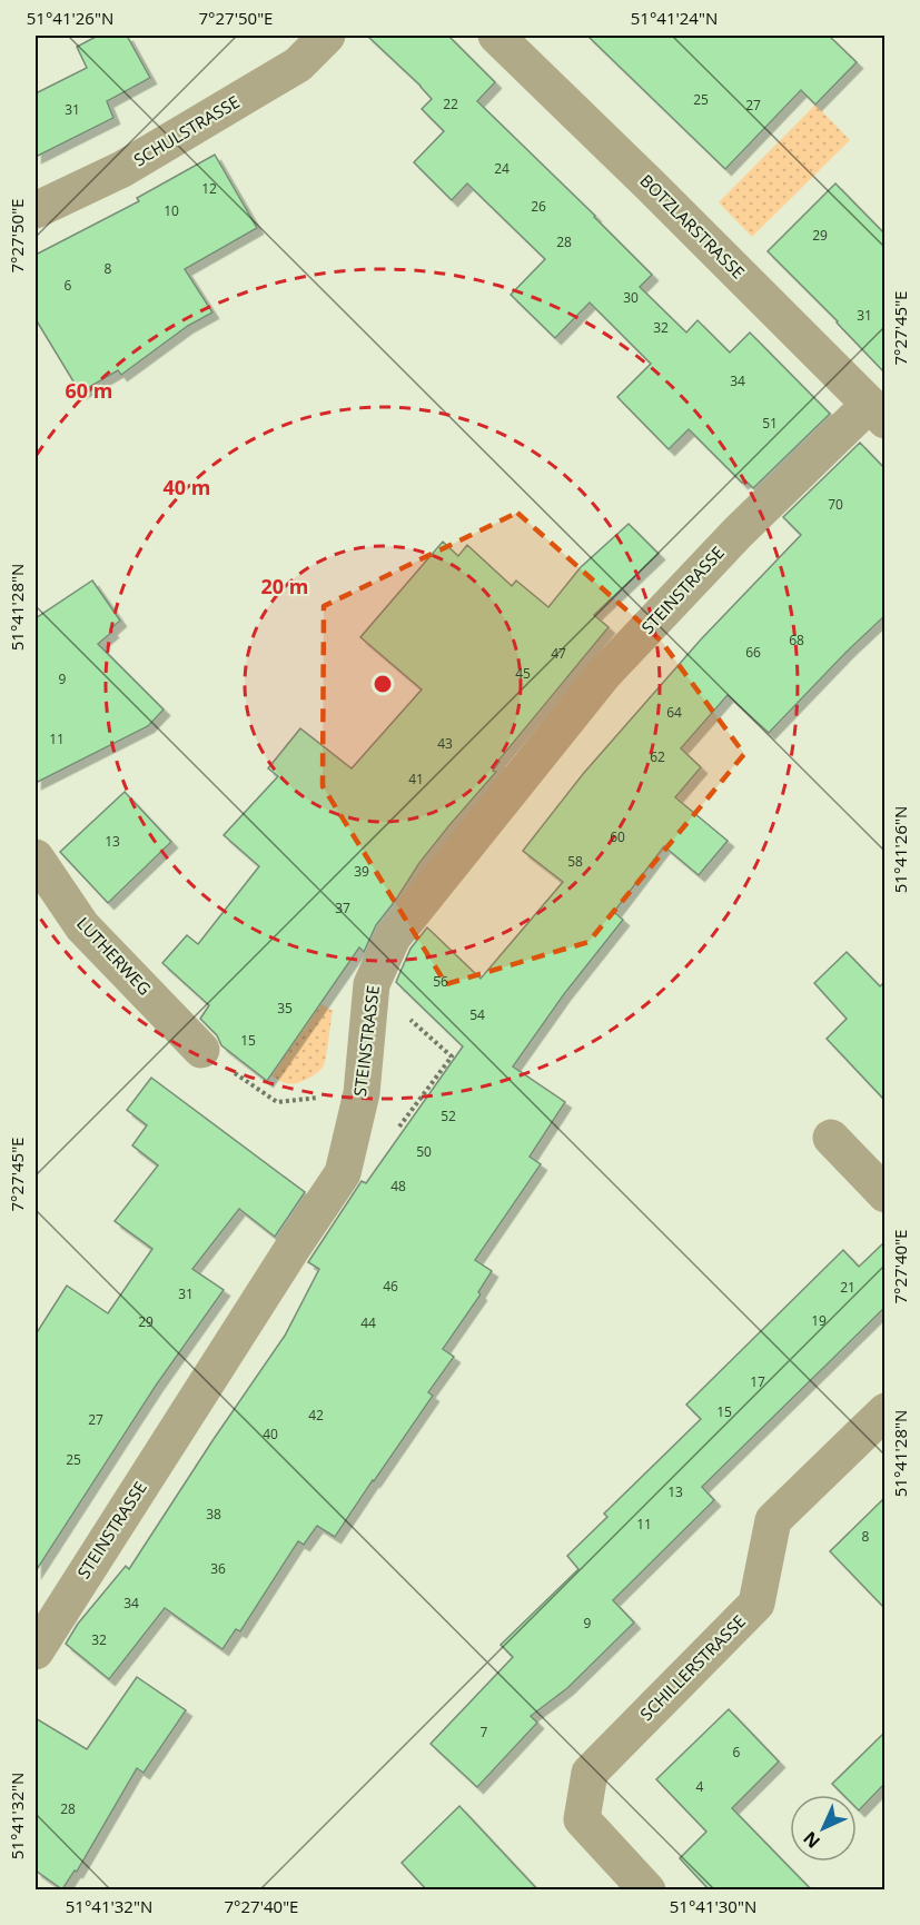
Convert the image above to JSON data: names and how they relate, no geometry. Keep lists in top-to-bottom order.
{
  "streets": {
    "street": [
      "SCHULSTRASSE",
      "BOTZLARSTRASSE",
      "STEINSTRASSE",
      "LUTHERWEG",
      "SCHILLERSTRASSE"
    ]
  },
  "crossings": [
    ["BOTZLARSTRASSE", "STEINSTRASSE"]
  ],
  "house_numbers": [
    "25",
    "22",
    "27",
    "31",
    "24",
    "12",
    "26",
    "10",
    "29",
    "28",
    "8",
    "6",
    "30",
    "31",
    "32",
    "34",
    "51",
    "70",
    "68",
    "66",
    "47",
    "45",
    "9",
    "64",
    "11",
    "43",
    "62",
    "41",
    "60",
    "13",
    "58",
    "39",
    "37",
    "56",
    "35",
    "54",
    "15",
    "52",
    "50",
    "48",
    "46",
    "21",
    "31",
    "19",
    "29",
    "44",
    "17",
    "15",
    "42",
    "27",
    "40",
    "25",
    "13",
    "38",
    "11",
    "8",
    "36",
    "34",
    "9",
    "32",
    "7",
    "6",
    "4",
    "28"
  ],
  "north": "bottom left",
  "coordinates": [
    "51°41'26\"N",
    "7°27'50\"E",
    "51°41'24\"N",
    "7°27'45\"E",
    "51°41'28\"N",
    "7°27'40\"E",
    "51°41'32\"N",
    "51°41'30\"N"
  ],
  "rings": ["60 m", "40 m", "20 m"]
}
